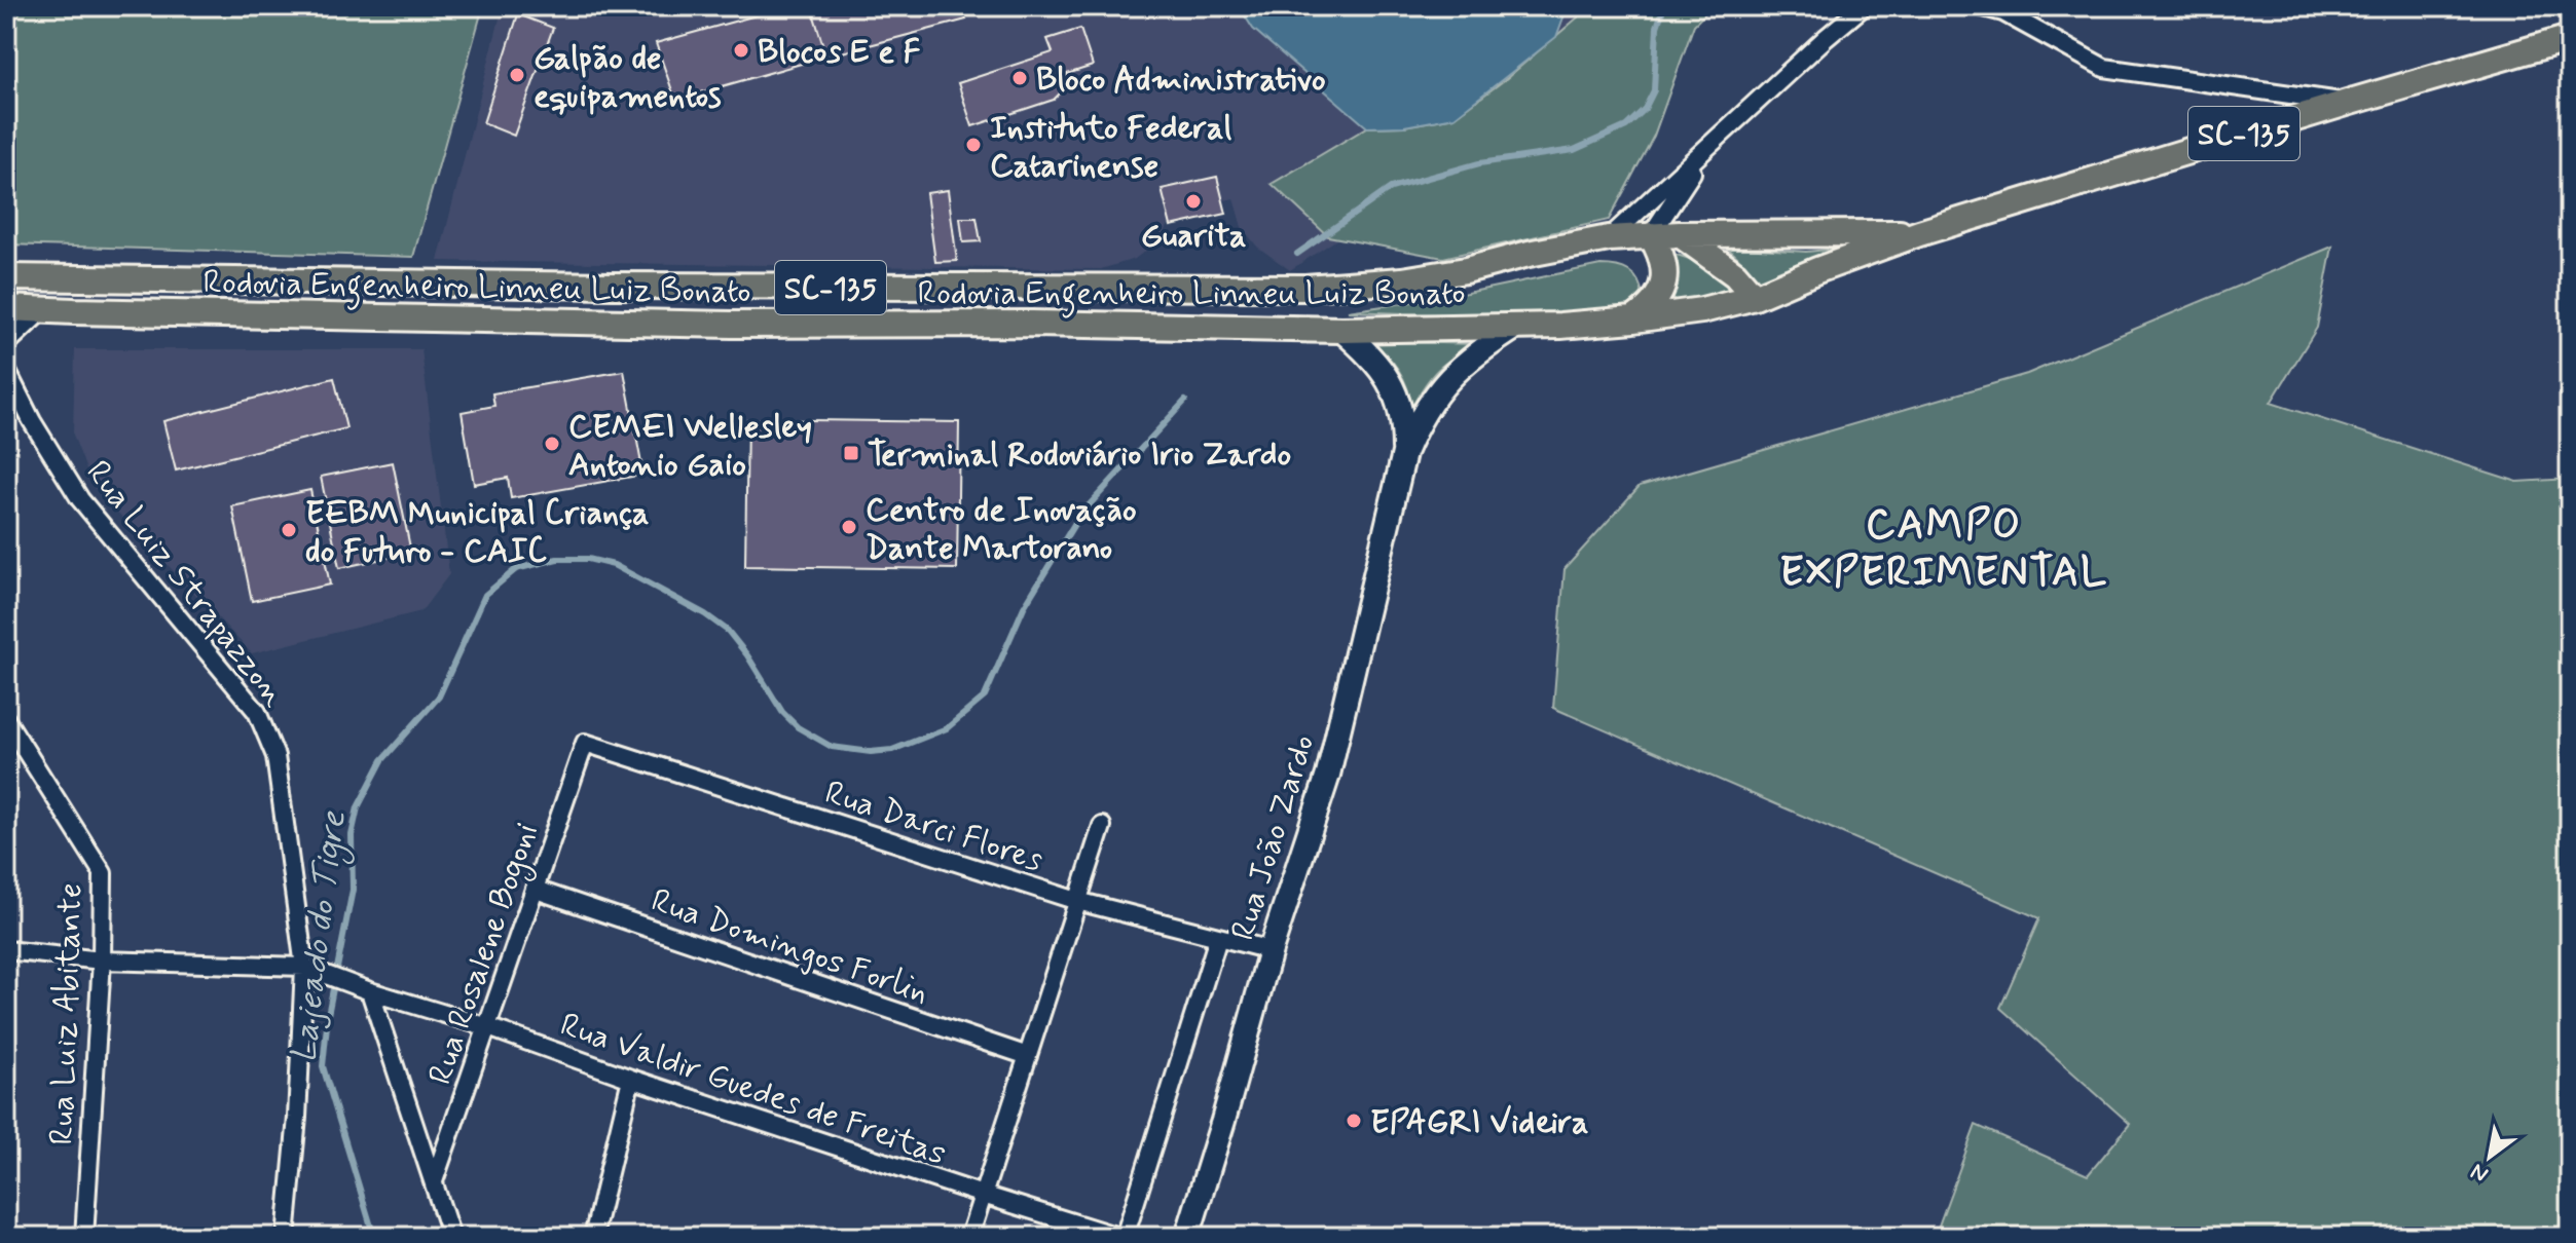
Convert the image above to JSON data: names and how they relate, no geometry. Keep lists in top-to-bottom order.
{
  "streets": {
    "main road": ["SC-135", "Rodovia Engenheiro Linneu Luiz Bonato", "Rua João Zardo"],
    "street": [
      "Rua Luiz Strapazzon",
      "Rua Darci Flores",
      "Rua Domingos Forlin",
      "Rua Rosalene Bogoni",
      "Rua Luiz Abitante",
      "Rua Valdir Guedes de Freitas"
    ]
  },
  "crossings": [
    ["Rodovia Engenheiro Linneu Luiz Bonato", "Rua João Zardo"],
    ["Rua Luiz Strapazzon", "Rua Valdir Guedes de Freitas"],
    ["Rua Darci Flores", "Rua João Zardo"],
    ["Rua Darci Flores", "Rua Rosalene Bogoni"],
    ["Rua Domingos Forlin", "Rua Rosalene Bogoni"],
    ["Rua Rosalene Bogoni", "Rua Valdir Guedes de Freitas"],
    ["Rua Luiz Abitante", "Rua Valdir Guedes de Freitas"]
  ],
  "districts": ["CAMPO EXPERIMENTAL"],
  "water": ["Lajeado do Tigre"],
  "places": {
    "other": [
      "Blocos E e F",
      "Galpão de equipamentos",
      "Bloco Administrativo",
      "Instituto Federal Catarinense",
      "Guarita",
      "CEMEI Wellesley Antonio Gaio",
      "Centro de Inovação Dante Martorano",
      "EEBM Municipal Criança do Futuro - CAIC",
      "EPAGRI Videira"
    ],
    "transit": ["Terminal Rodoviário Irio Zardo"]
  },
  "north": "bottom left"
}
